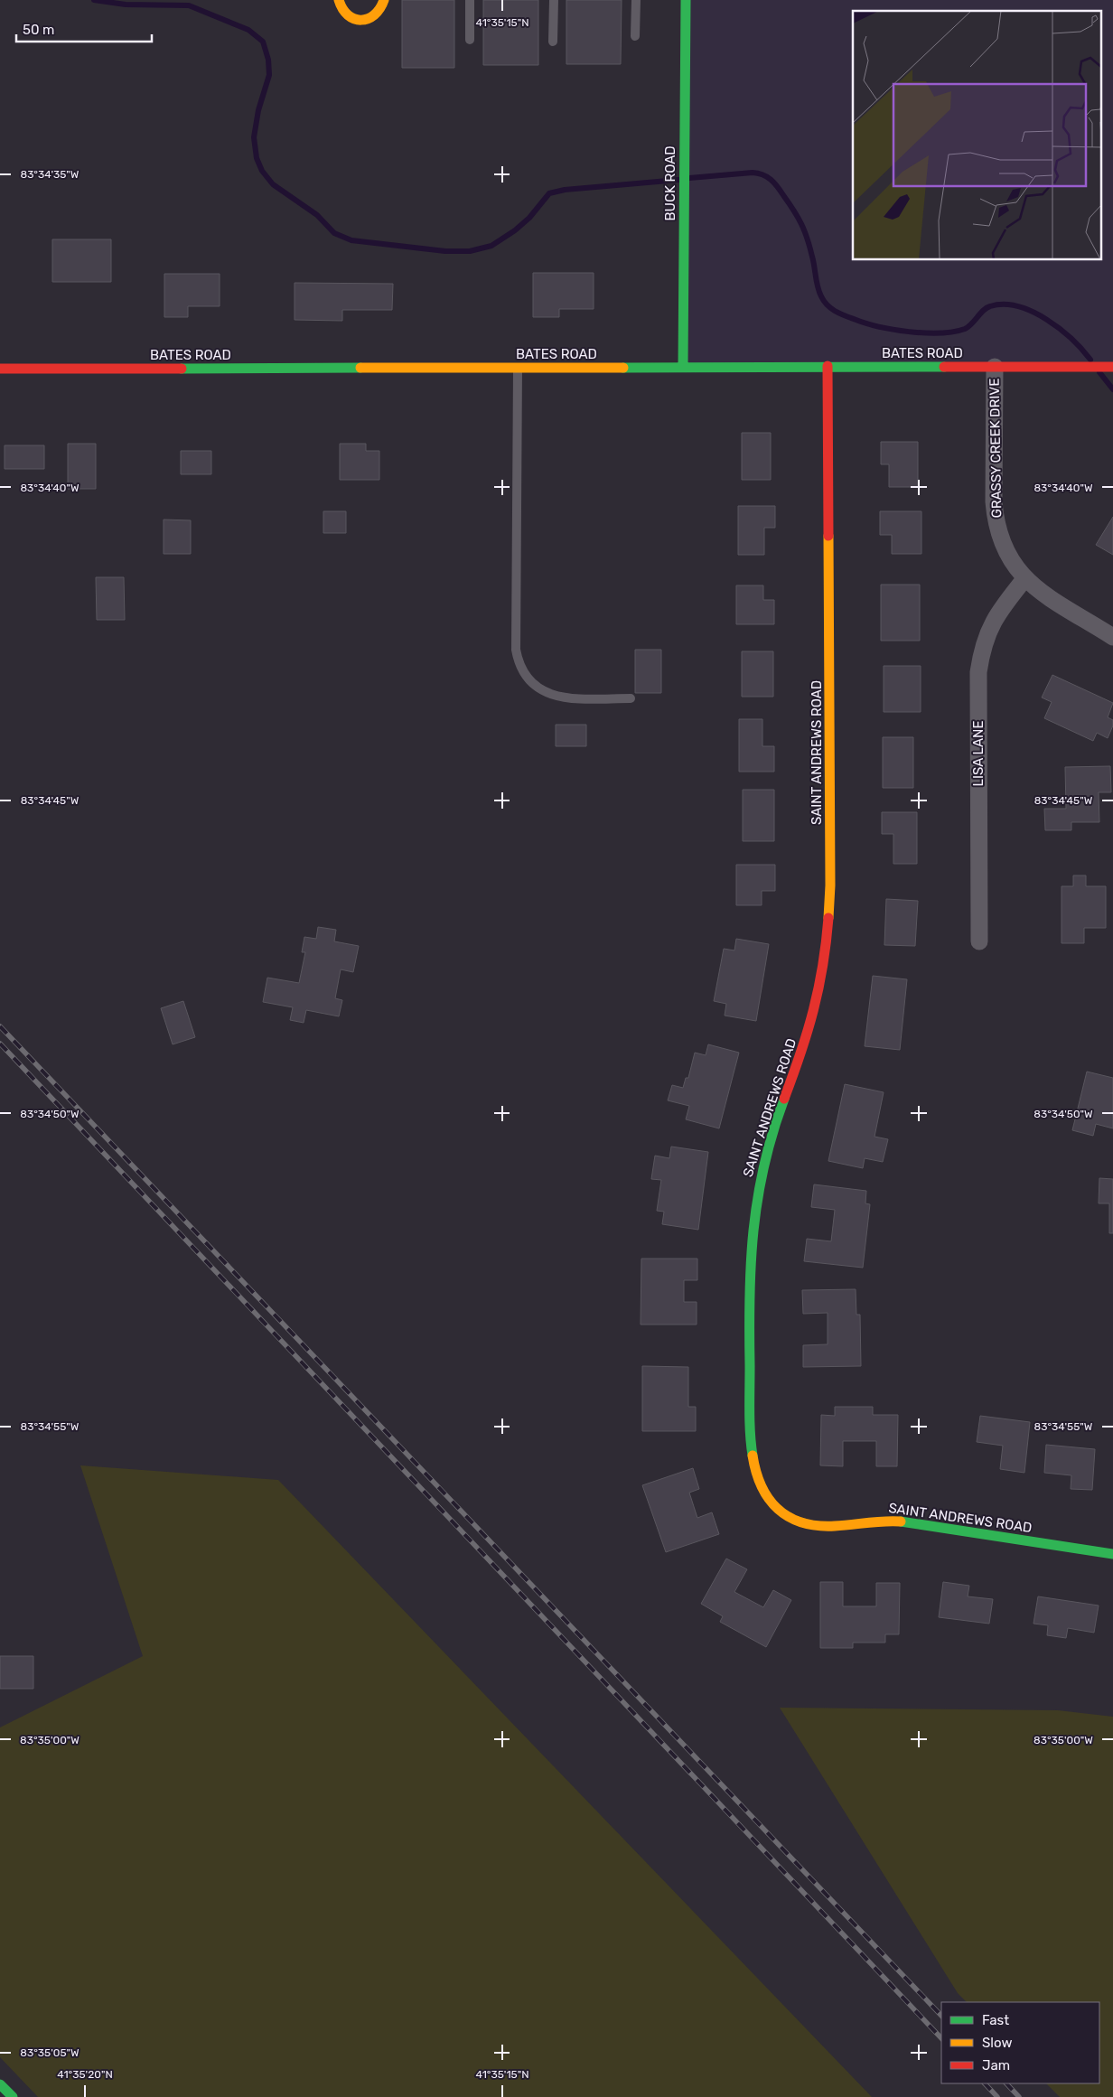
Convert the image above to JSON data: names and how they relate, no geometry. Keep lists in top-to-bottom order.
{
  "streets": {
    "street": [
      "BUCK ROAD",
      "BATES ROAD",
      "GRASSY CREEK DRIVE",
      "SAINT ANDREWS ROAD",
      "LISA LANE"
    ]
  },
  "crossings": [
    ["BUCK ROAD", "BATES ROAD"],
    ["BATES ROAD", "GRASSY CREEK DRIVE"],
    ["BATES ROAD", "SAINT ANDREWS ROAD"],
    ["GRASSY CREEK DRIVE", "LISA LANE"]
  ],
  "legend": ["Fast", "Slow", "Jam"],
  "scale_bar": "50 m",
  "coordinates": [
    "41°35'15\"N",
    "83°34'35\"W",
    "83°34'40\"W",
    "83°34'45\"W",
    "83°34'50\"W",
    "83°34'55\"W",
    "83°35'00\"W",
    "83°35'05\"W",
    "41°35'20\"N"
  ]
}
